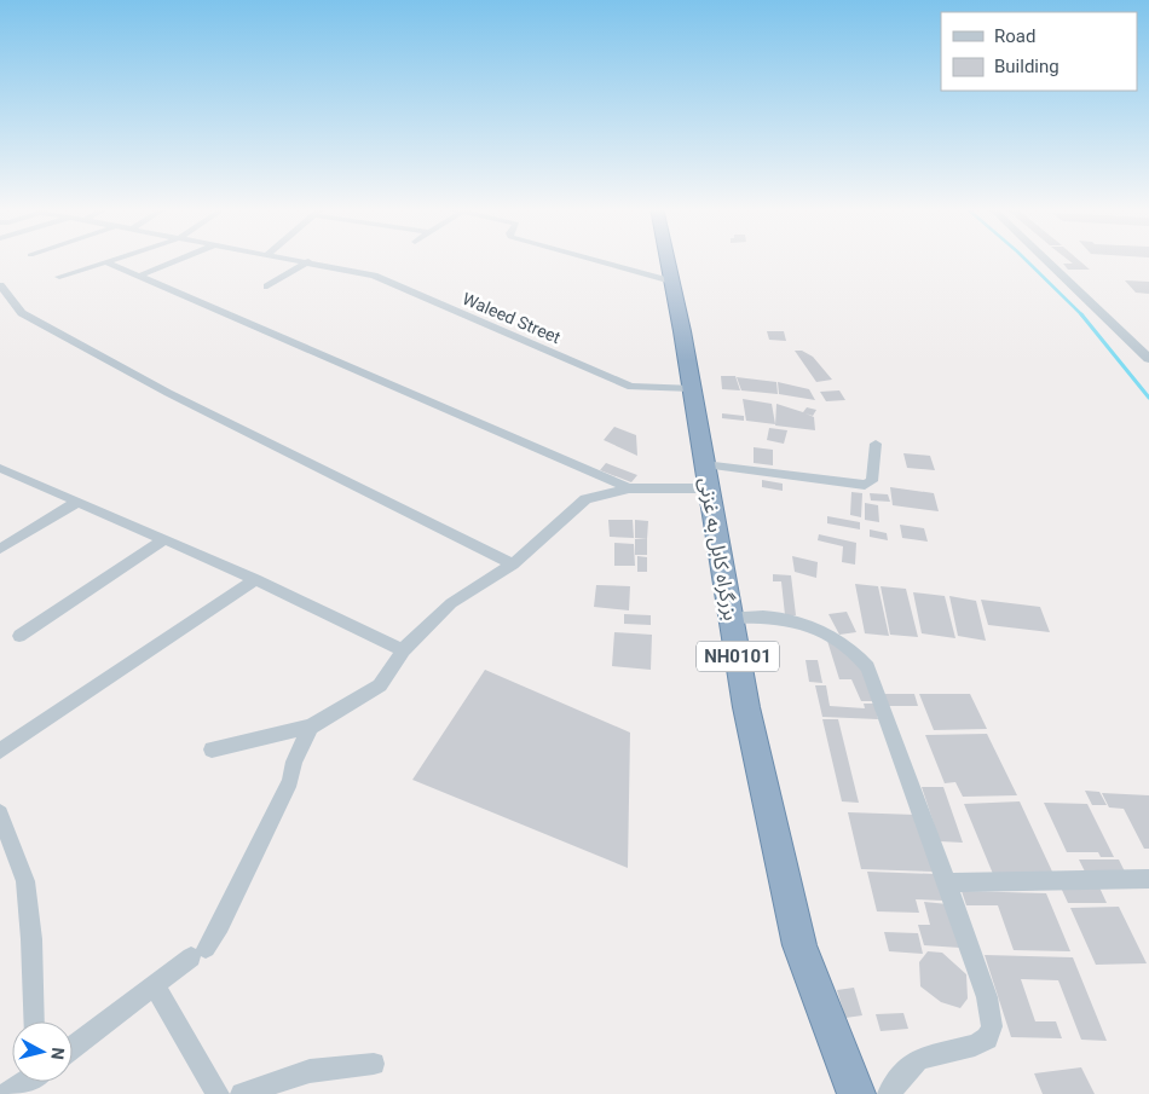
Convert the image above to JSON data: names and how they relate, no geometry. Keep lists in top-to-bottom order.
{
  "streets": {
    "highway": ["بزرگراه کابل به غزنی", "NH0101"],
    "street": ["Waleed Street"]
  },
  "crossings": [
    ["Waleed Street", "بزرگراه کابل به غزنی"]
  ],
  "legend": ["Road", "Building"],
  "north": "right"
}
